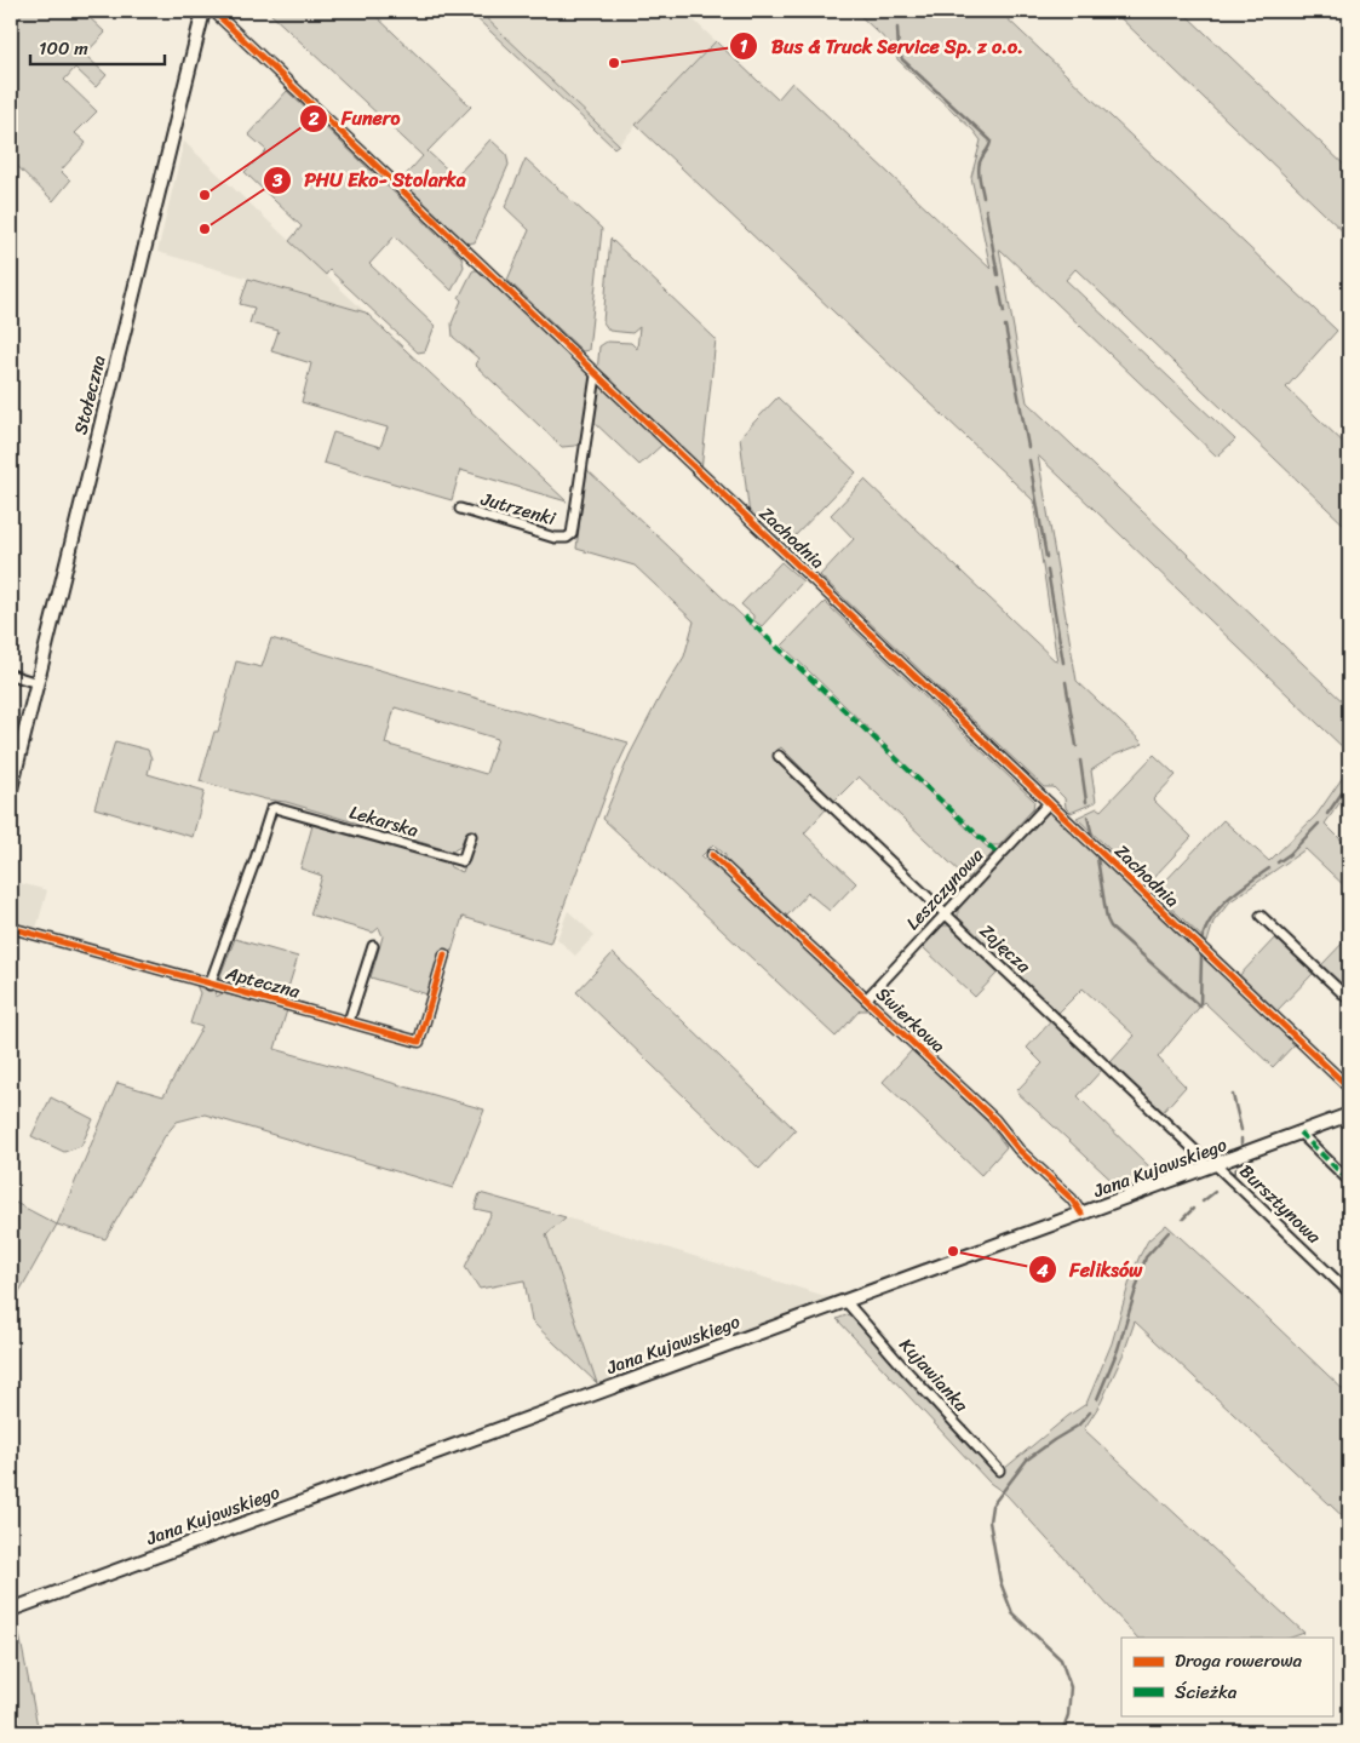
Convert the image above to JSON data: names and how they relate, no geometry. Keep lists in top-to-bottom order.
{
  "streets": {
    "main road": ["Stołeczna", "Jana Kujawskiego"],
    "street": [
      "Jutrzenki",
      "Zachodnia",
      "Lekarska",
      "Leszczynowa",
      "Zajęcza",
      "Apteczna",
      "Świerkowa",
      "Bursztynowa",
      "Kujawianka"
    ]
  },
  "crossings": [
    ["Jutrzenki", "Zachodnia"],
    ["Zachodnia", "Leszczynowa"],
    ["Lekarska", "Apteczna"],
    ["Leszczynowa", "Zajęcza"],
    ["Leszczynowa", "Świerkowa"],
    ["Zajęcza", "Jana Kujawskiego"],
    ["Zajęcza", "Bursztynowa"],
    ["Świerkowa", "Jana Kujawskiego"],
    ["Jana Kujawskiego", "Bursztynowa"],
    ["Jana Kujawskiego", "Kujawianka"]
  ],
  "places": [
    "Bus & Truck Service Sp. z o.o.",
    "Funero",
    "PHU Eko- Stolarka",
    "Feliksów"
  ],
  "legend": ["Droga rowerowa", "Ścieżka"],
  "scale_bar": "100 m"
}
